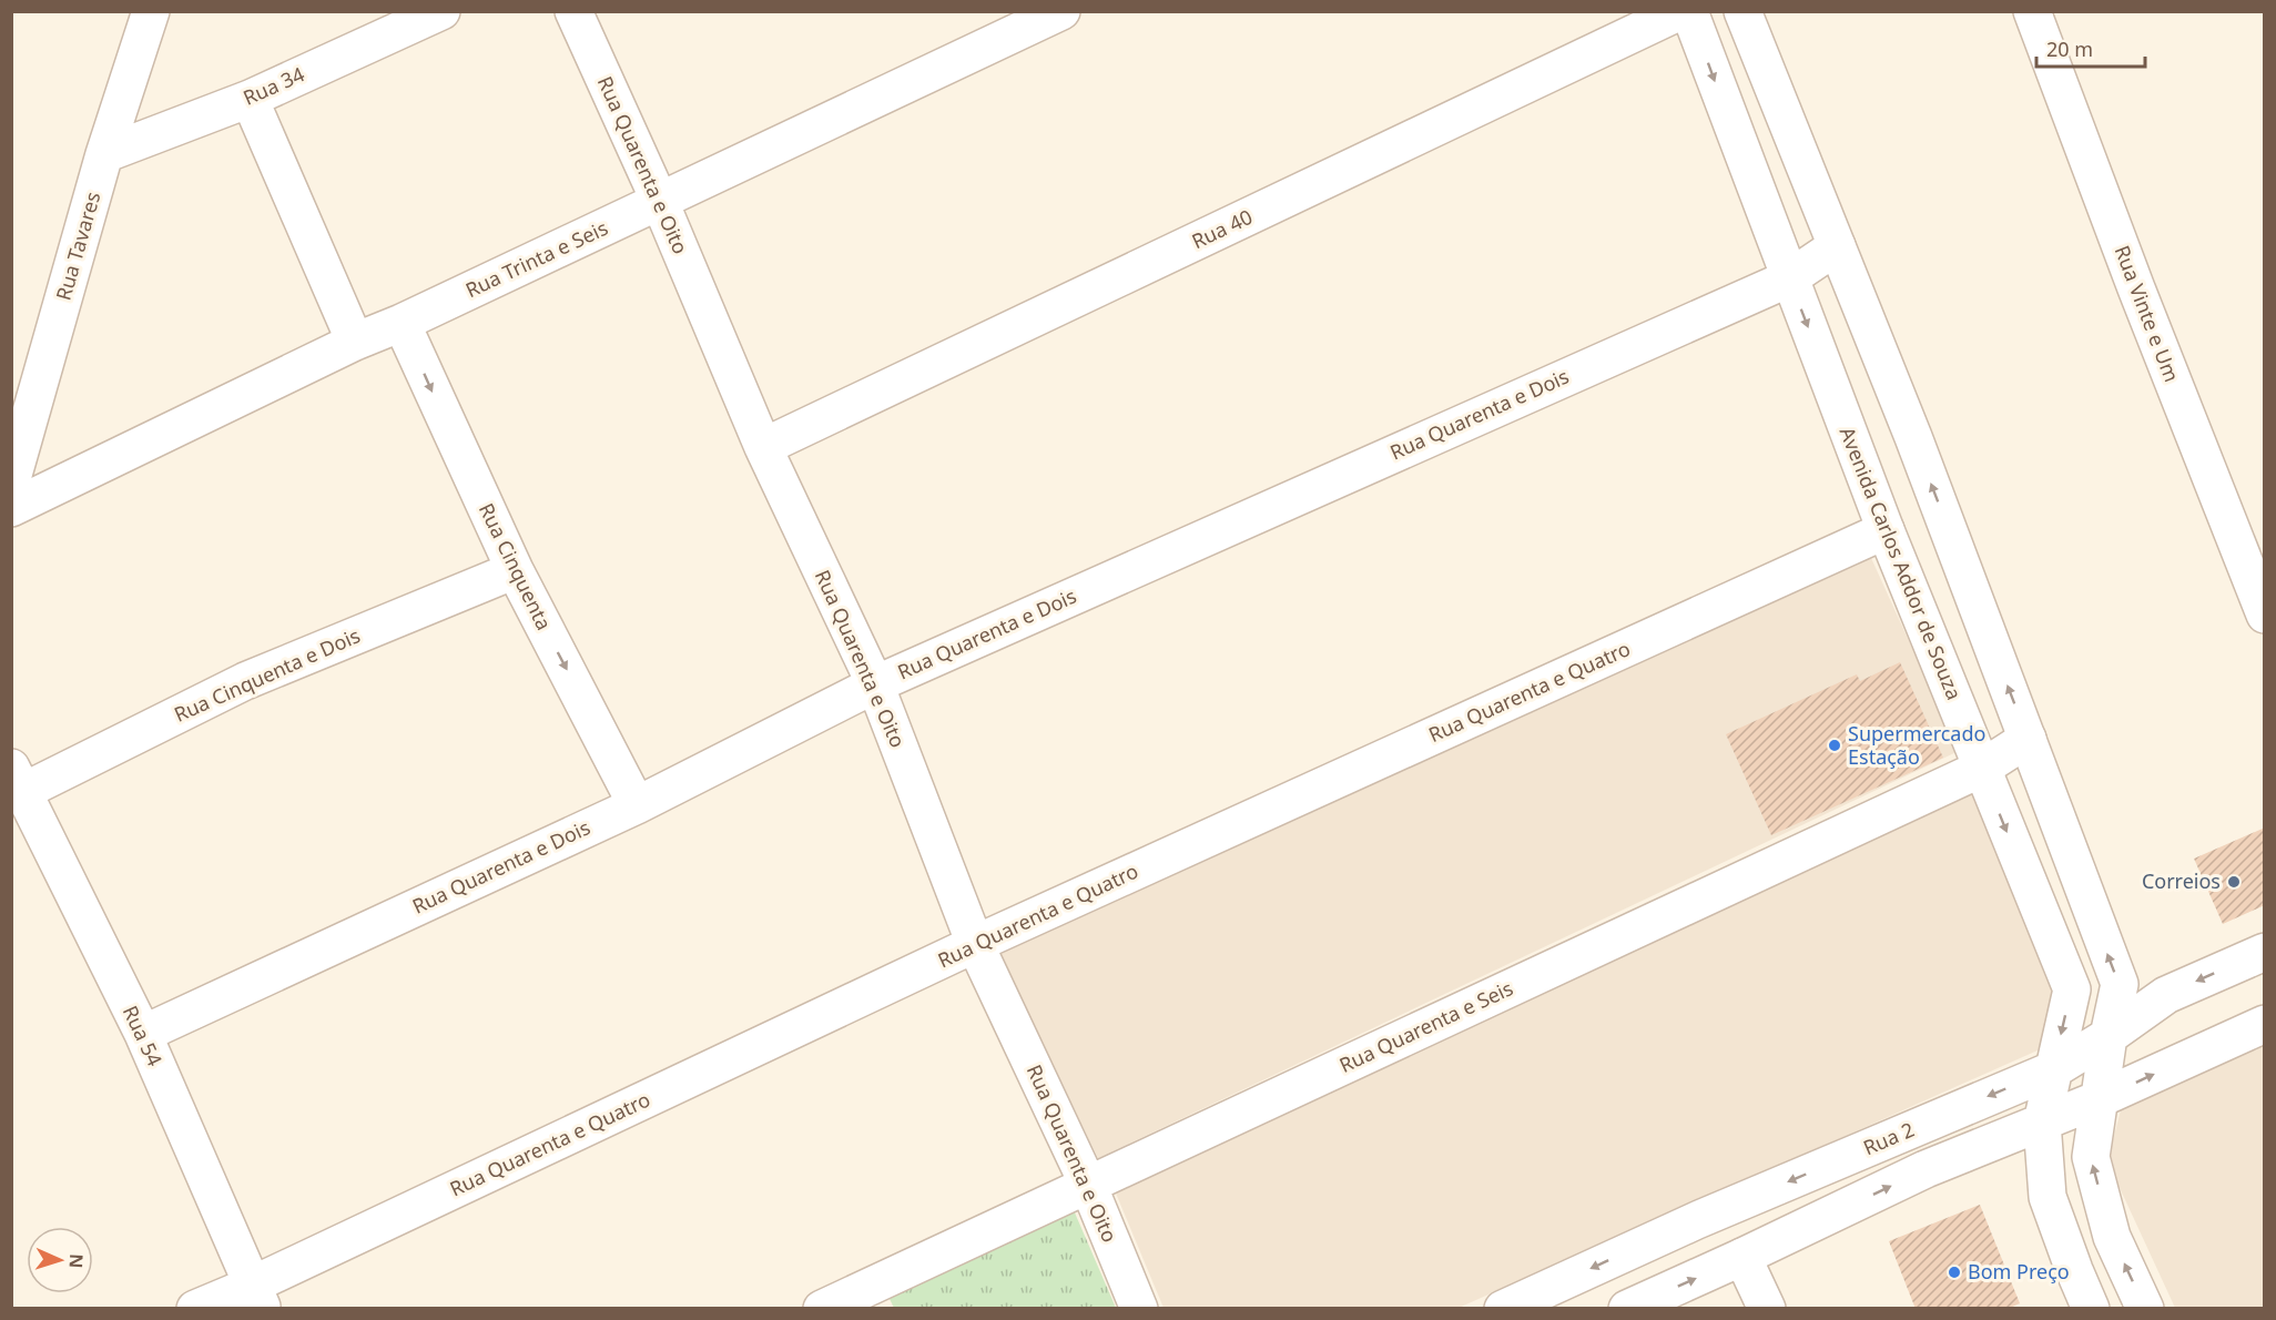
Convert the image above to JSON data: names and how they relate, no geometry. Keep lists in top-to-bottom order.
{
  "streets": {
    "street": [
      "Rua 34",
      "Rua Quarenta e Oito",
      "Rua 40",
      "Rua Tavares",
      "Rua Trinta e Seis",
      "Rua Vinte e Um",
      "Rua Quarenta e Dois",
      "Avenida Carlos Addor de Souza",
      "Rua Cinquenta",
      "Rua Cinquenta e Dois",
      "Rua Quarenta e Quatro",
      "Rua Quarenta e Seis",
      "Rua 54",
      "Rua 2"
    ]
  },
  "crossings": [
    ["Rua 34", "Rua Tavares"],
    ["Rua Quarenta e Oito", "Rua 40"],
    ["Rua Quarenta e Oito", "Rua Trinta e Seis"],
    ["Rua Quarenta e Oito", "Rua Quarenta e Dois"],
    ["Rua Quarenta e Oito", "Rua Quarenta e Quatro"],
    ["Rua Quarenta e Oito", "Rua Quarenta e Seis"],
    ["Rua Trinta e Seis", "Rua Cinquenta"],
    ["Rua Quarenta e Dois", "Avenida Carlos Addor de Souza"],
    ["Rua Quarenta e Dois", "Rua Cinquenta"],
    ["Rua Quarenta e Dois", "Rua 54"],
    ["Avenida Carlos Addor de Souza", "Rua Quarenta e Quatro"],
    ["Avenida Carlos Addor de Souza", "Rua Quarenta e Seis"],
    ["Avenida Carlos Addor de Souza", "Rua 2"],
    ["Rua Cinquenta", "Rua Cinquenta e Dois"],
    ["Rua Cinquenta e Dois", "Rua 54"],
    ["Rua Quarenta e Quatro", "Rua 54"]
  ],
  "one_way": ["Rua Cinquenta"],
  "places": ["Supermercado Estação", "Correios", "Bom Preço"],
  "scale_bar": "20 m",
  "north": "right"
}
